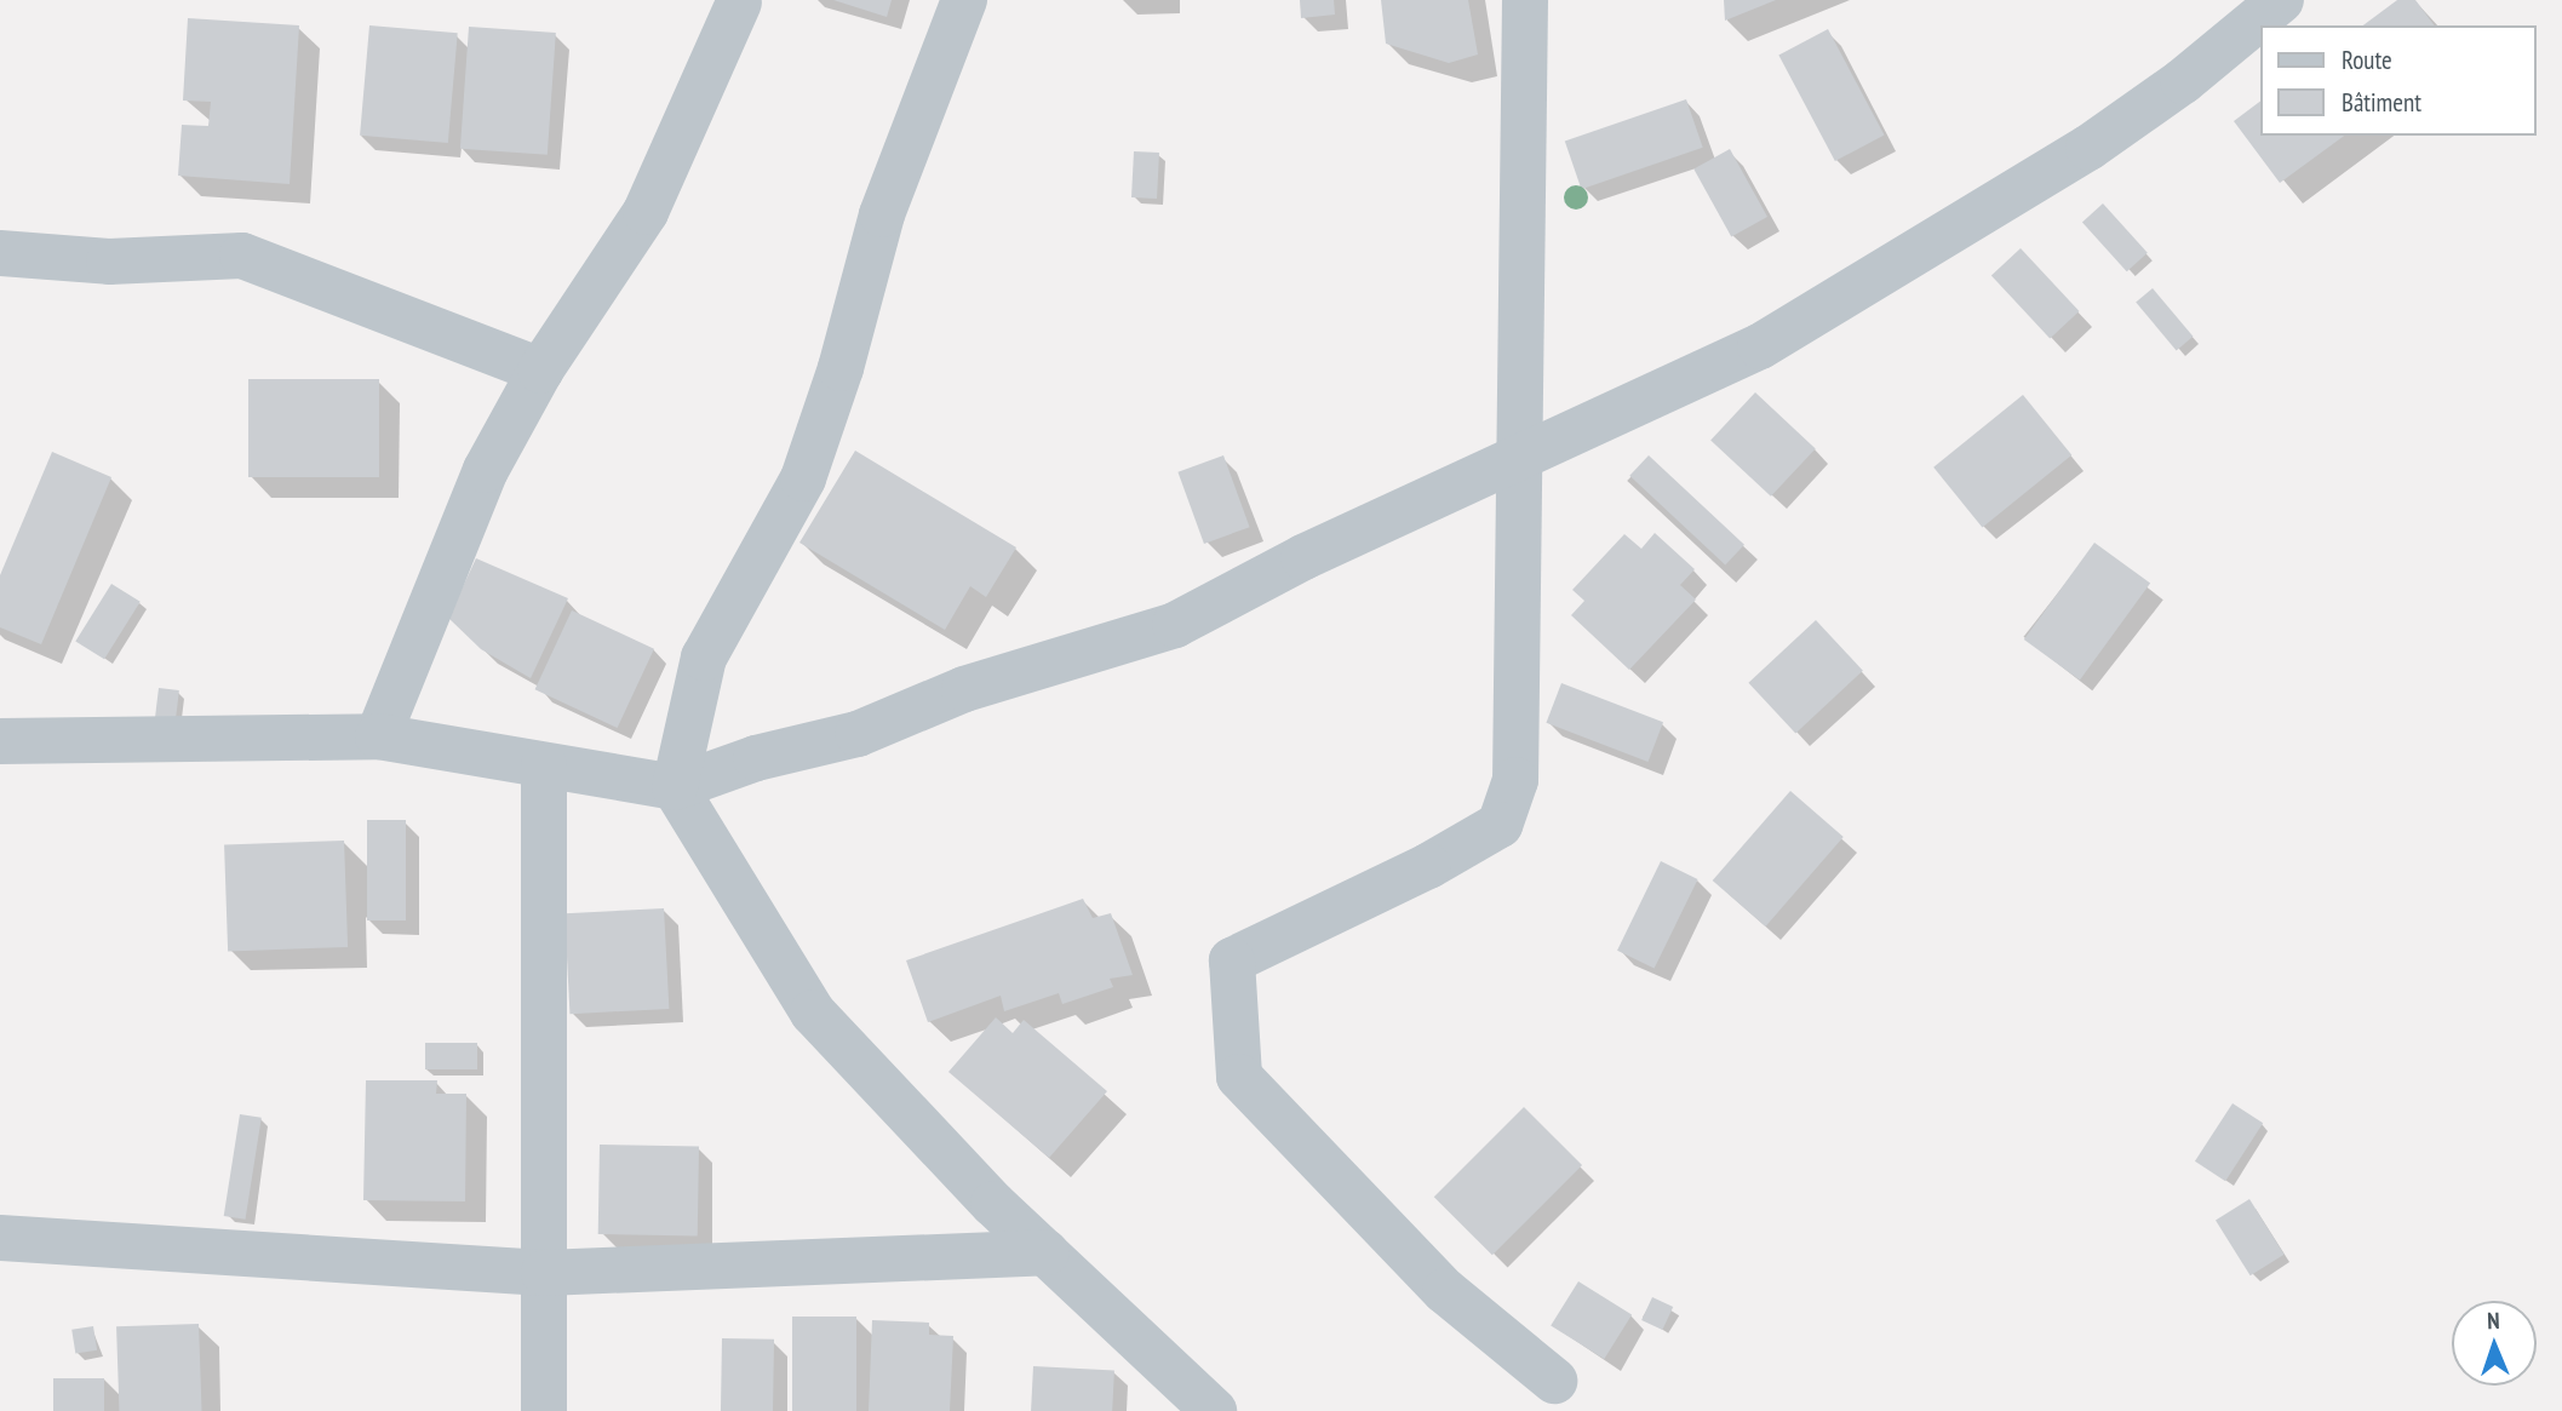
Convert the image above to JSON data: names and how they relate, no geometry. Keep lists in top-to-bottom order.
{
  "legend": ["Route", "Bâtiment"],
  "north": "top"
}
